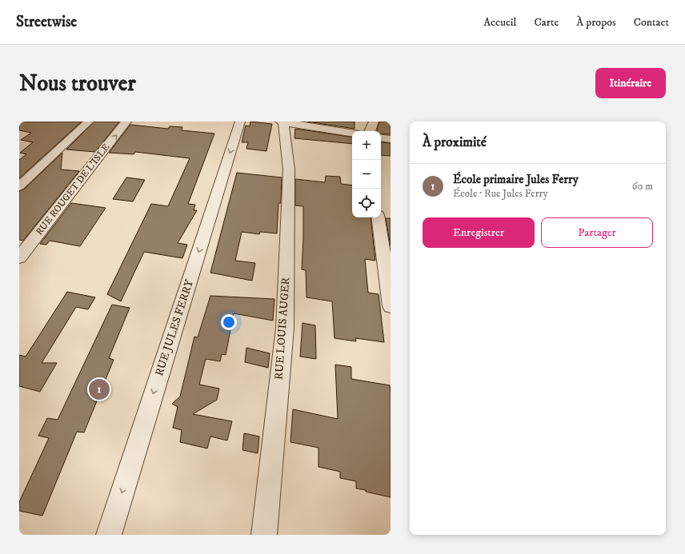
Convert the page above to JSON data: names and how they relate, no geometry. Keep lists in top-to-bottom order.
{
  "streets": {
    "street": ["RUE ROUGET DE L'ISLE", "RUE JULES FERRY", "RUE LOUIS AUGER"]
  },
  "one_way": ["RUE JULES FERRY"],
  "page": {
    "header": "Streetwise",
    "nav": [
      "Accueil",
      "Carte",
      "À propos",
      "Contact"
    ],
    "buttons": [
      "Itinéraire",
      ["Enregistrer", "Partager"]
    ],
    "title": "Nous trouver",
    "heading": "À proximité",
    "map_buttons": ["+", "−"],
    "list": [
      {
        "mark": "1",
        "name": "École primaire Jules Ferry",
        "note": "École · Rue Jules Ferry",
        "value": "60 m"
      }
    ],
    "pins": "1"
  }
}
